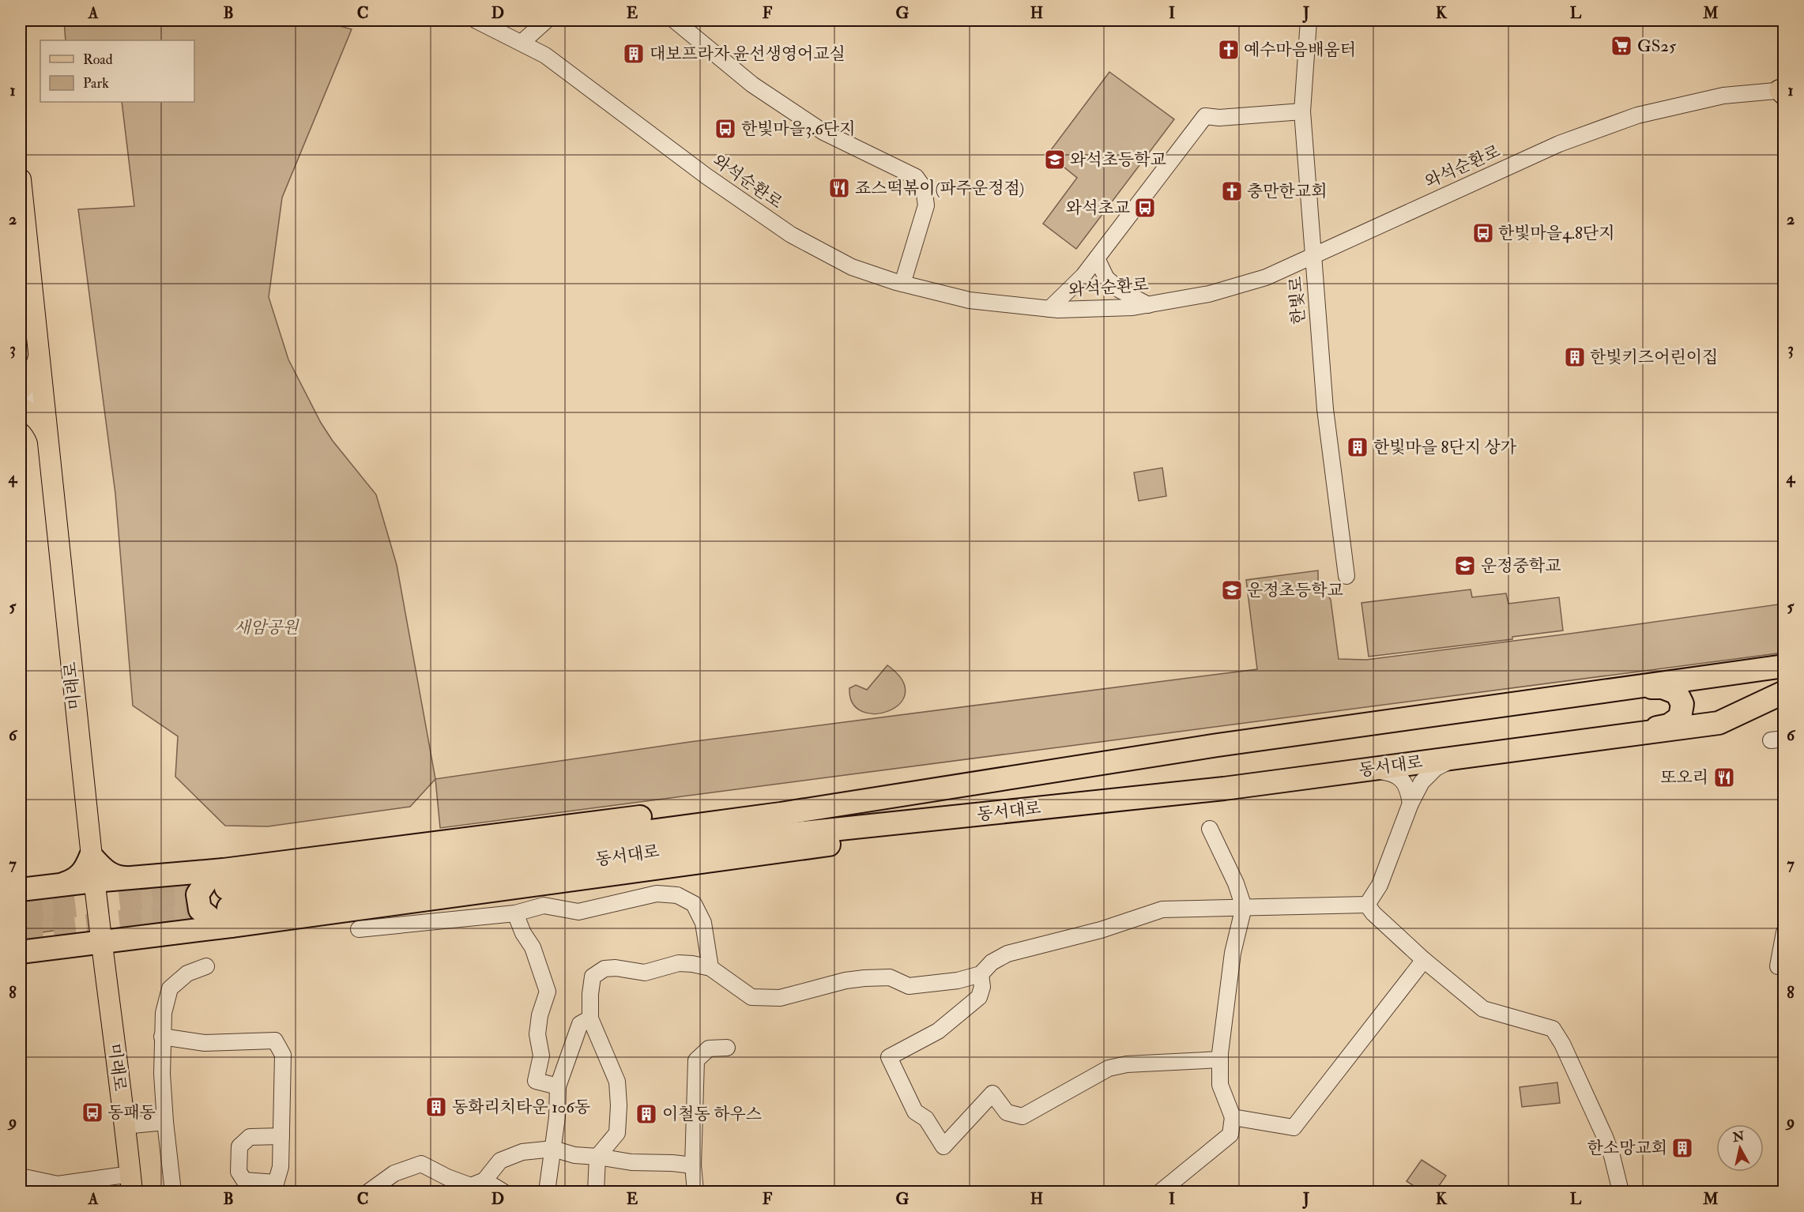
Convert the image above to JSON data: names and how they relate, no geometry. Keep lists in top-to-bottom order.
{
  "streets": {
    "highway": ["동서대로"],
    "main road": ["미래로"],
    "street": ["와석순환로", "한빛로"]
  },
  "crossings": [
    ["와석순환로", "한빛로"]
  ],
  "parks": ["새암공원"],
  "places": {
    "supermarket": ["GS25"],
    "church": ["예수마음배움터", "충만한교회"],
    "building": [
      "대보프라자 윤선생영어교실",
      "한빛키즈어린이집",
      "한빛마을 8단지 상가",
      "동화리치타운 106동",
      "이철동 하우스",
      "한소망교회"
    ],
    "bus stop": [
      "한빛마을3.6단지",
      "와석초교",
      "한빛마을4.8단지",
      "동패동"
    ],
    "school or university": ["와석초등학교", "운정중학교", "운정초등학교"],
    "restaurant": ["죠스떡볶이(파주운정점)", "또오리"]
  },
  "legend": ["Road", "Park"],
  "north": "top",
  "grid": {
    "columns": [
      "A",
      "B",
      "C",
      "D",
      "E",
      "F",
      "G",
      "H",
      "I",
      "J",
      "K",
      "L",
      "M"
    ],
    "rows": [
      "1",
      "2",
      "3",
      "4",
      "5",
      "6",
      "7",
      "8",
      "9"
    ]
  }
}
